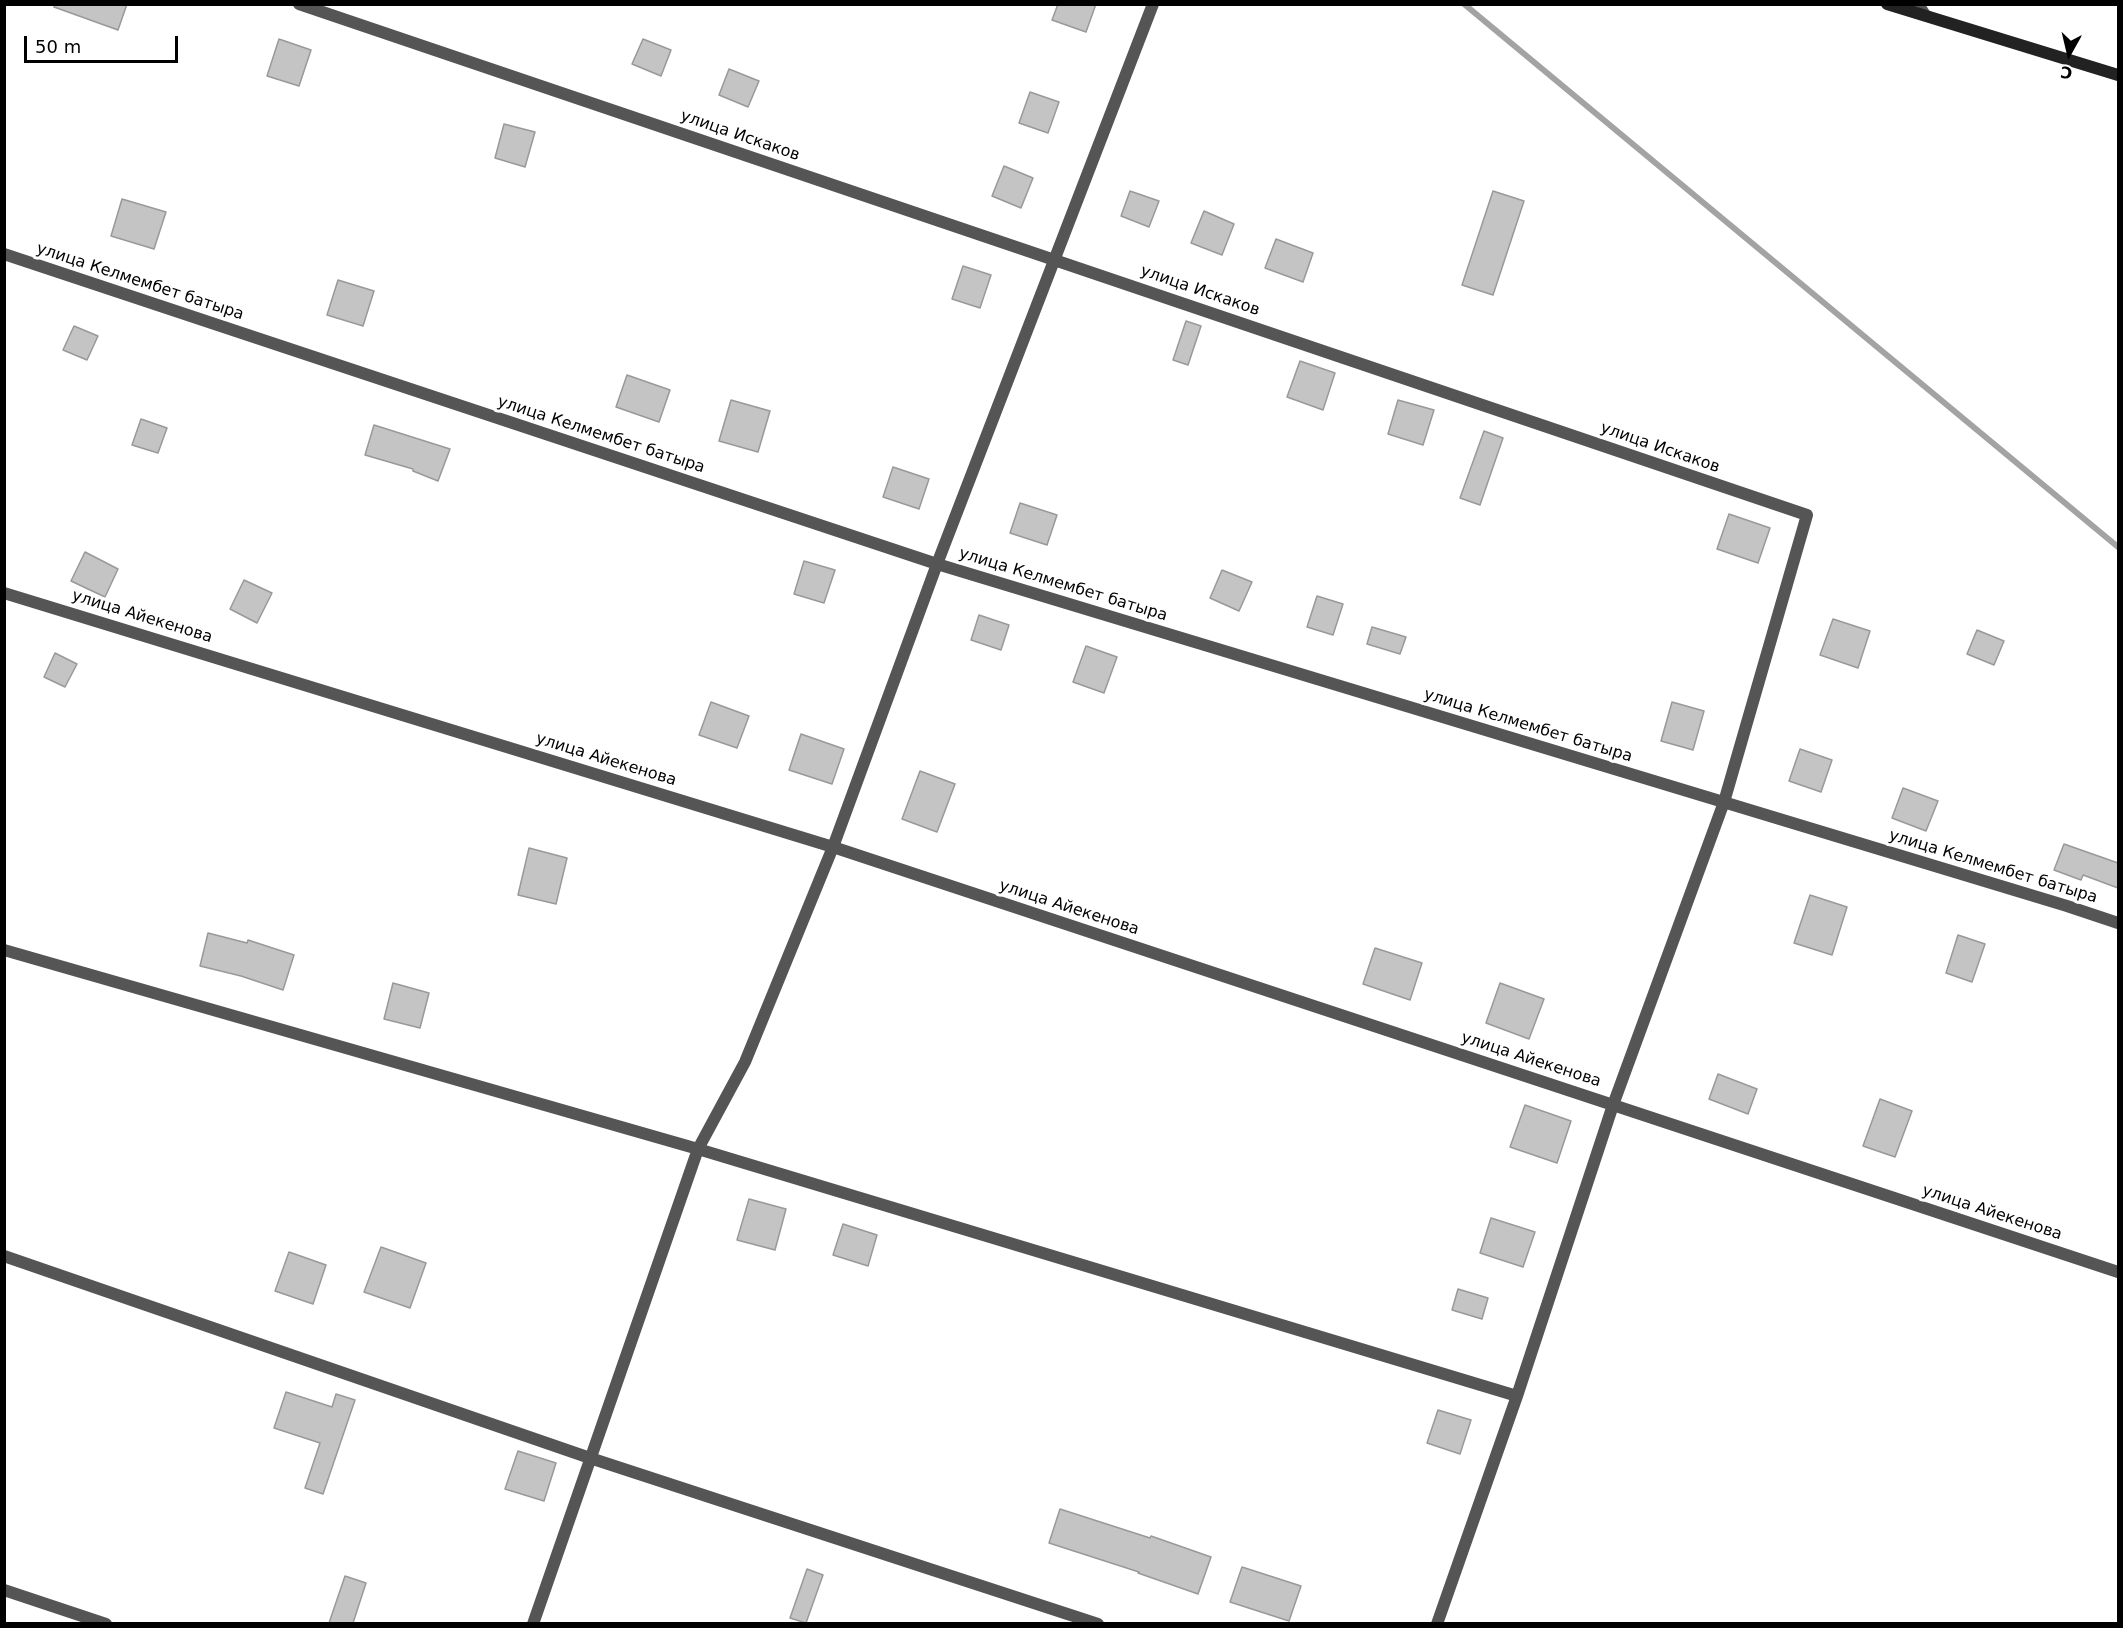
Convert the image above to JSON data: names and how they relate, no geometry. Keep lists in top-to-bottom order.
{
  "streets": {
    "street": ["улица Искаков", "улица Келмембет батыра", "улица Айекенова"]
  },
  "crossings": [
    ["улица Искаков", "улица Келмембет батыра"]
  ],
  "scale_bar": "50 m",
  "north": "bottom"
}
